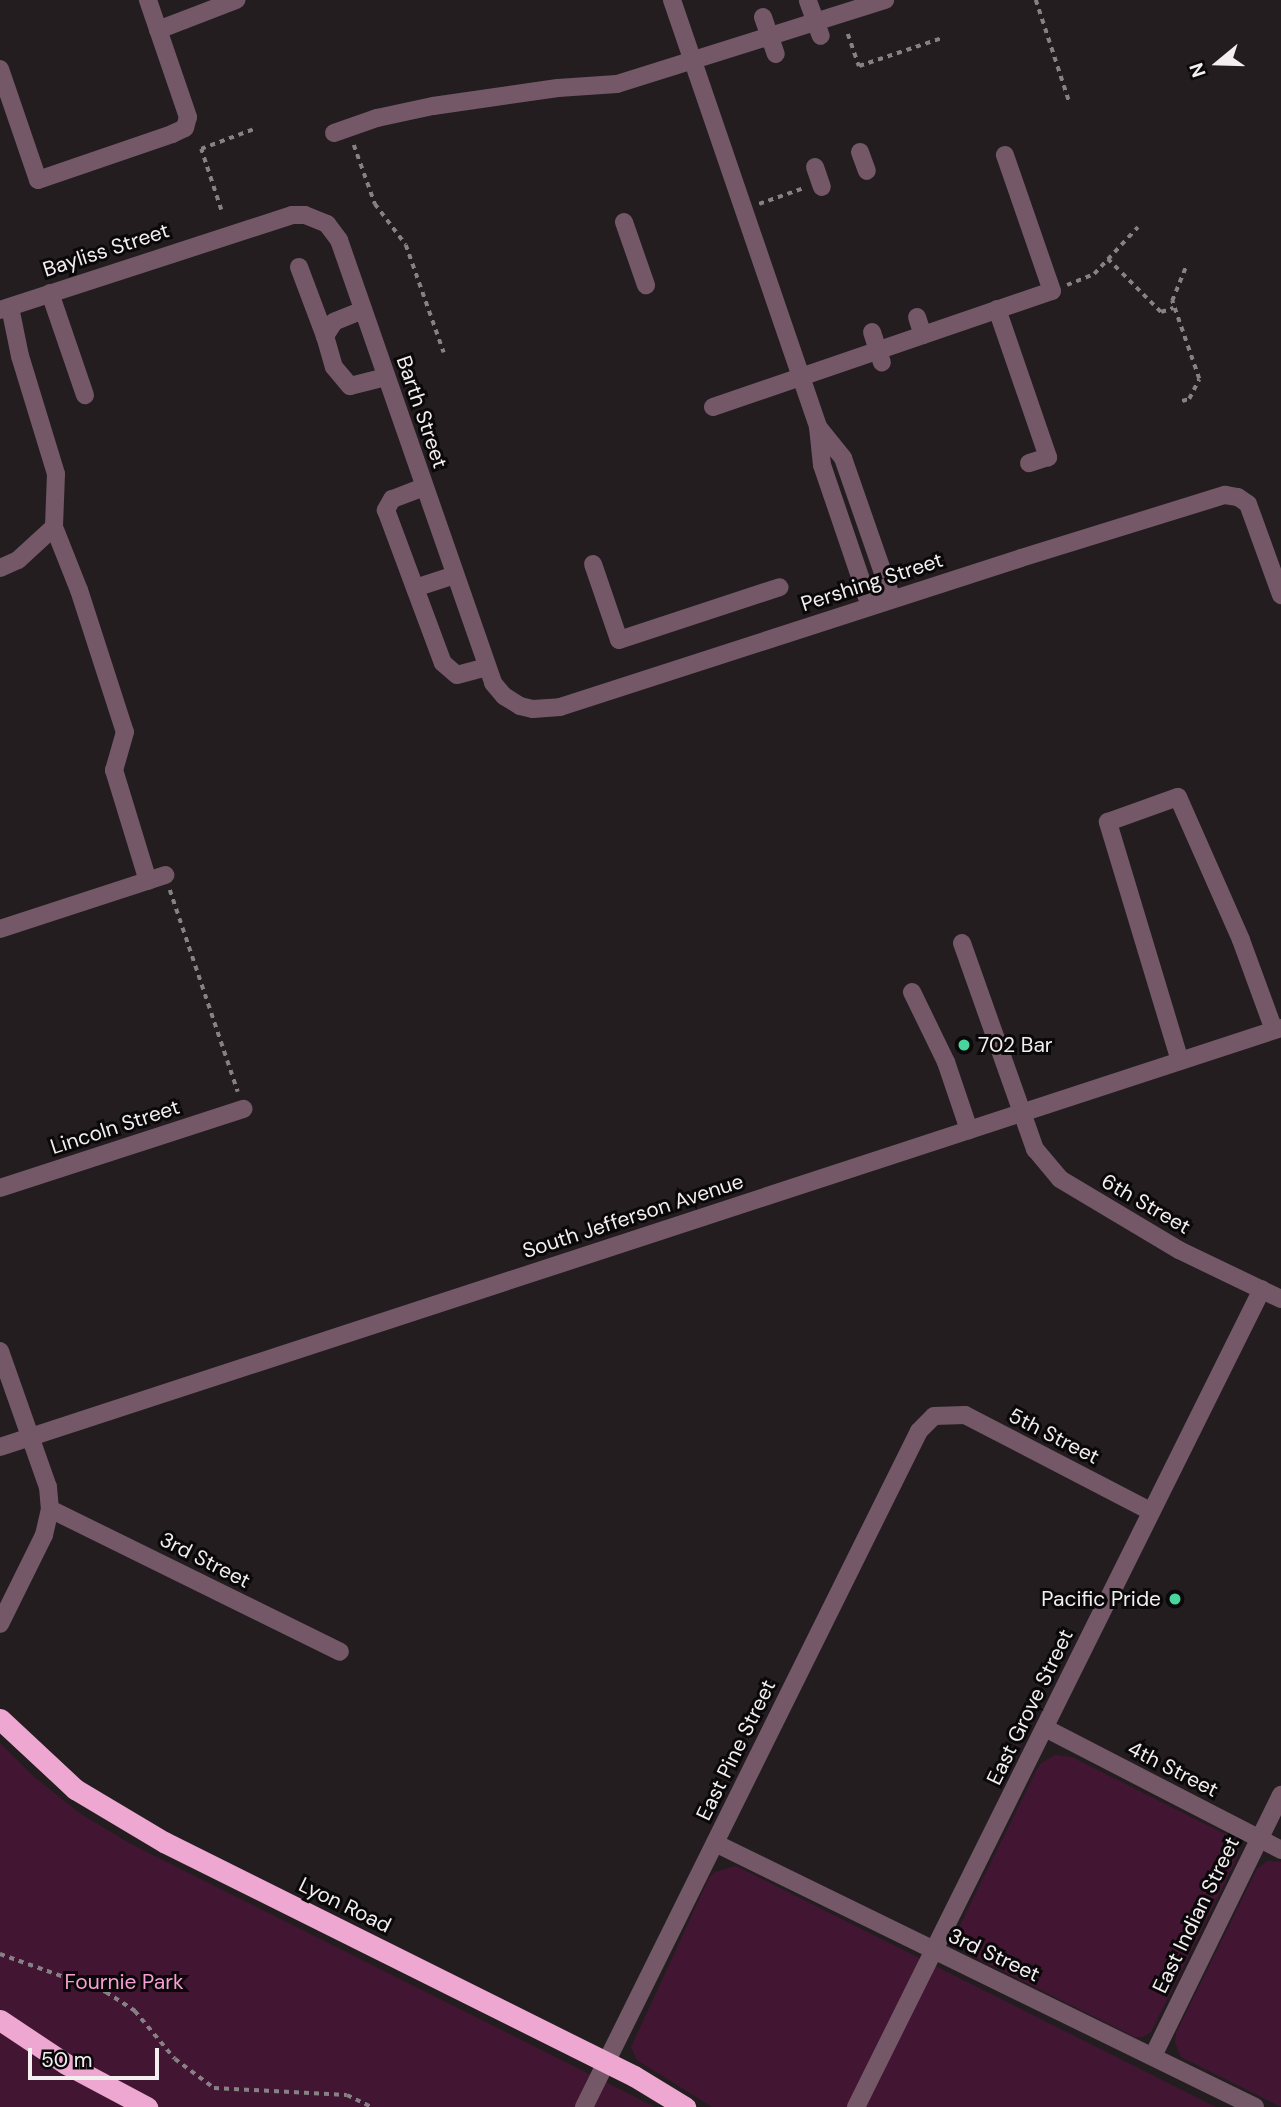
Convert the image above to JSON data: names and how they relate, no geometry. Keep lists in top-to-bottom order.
{
  "streets": {
    "highway": ["Lyon Road"],
    "street": [
      "Bayliss Street",
      "Barth Street",
      "Pershing Street",
      "Lincoln Street",
      "6th Street",
      "South Jefferson Avenue",
      "5th Street",
      "3rd Street",
      "East Grove Street",
      "East Pine Street",
      "4th Street",
      "East Indian Street"
    ]
  },
  "crossings": [
    ["Bayliss Street", "Barth Street"],
    ["Barth Street", "Pershing Street"],
    ["6th Street", "South Jefferson Avenue"],
    ["6th Street", "East Grove Street"],
    ["5th Street", "East Grove Street"],
    ["5th Street", "East Pine Street"],
    ["3rd Street", "East Grove Street"],
    ["3rd Street", "East Pine Street"],
    ["3rd Street", "East Indian Street"],
    ["East Grove Street", "4th Street"],
    ["East Pine Street", "Lyon Road"],
    ["4th Street", "East Indian Street"]
  ],
  "parks": ["Fournie Park"],
  "places": ["702 Bar", "Pacific Pride"],
  "scale_bar": "50 m",
  "north": "left"
}
